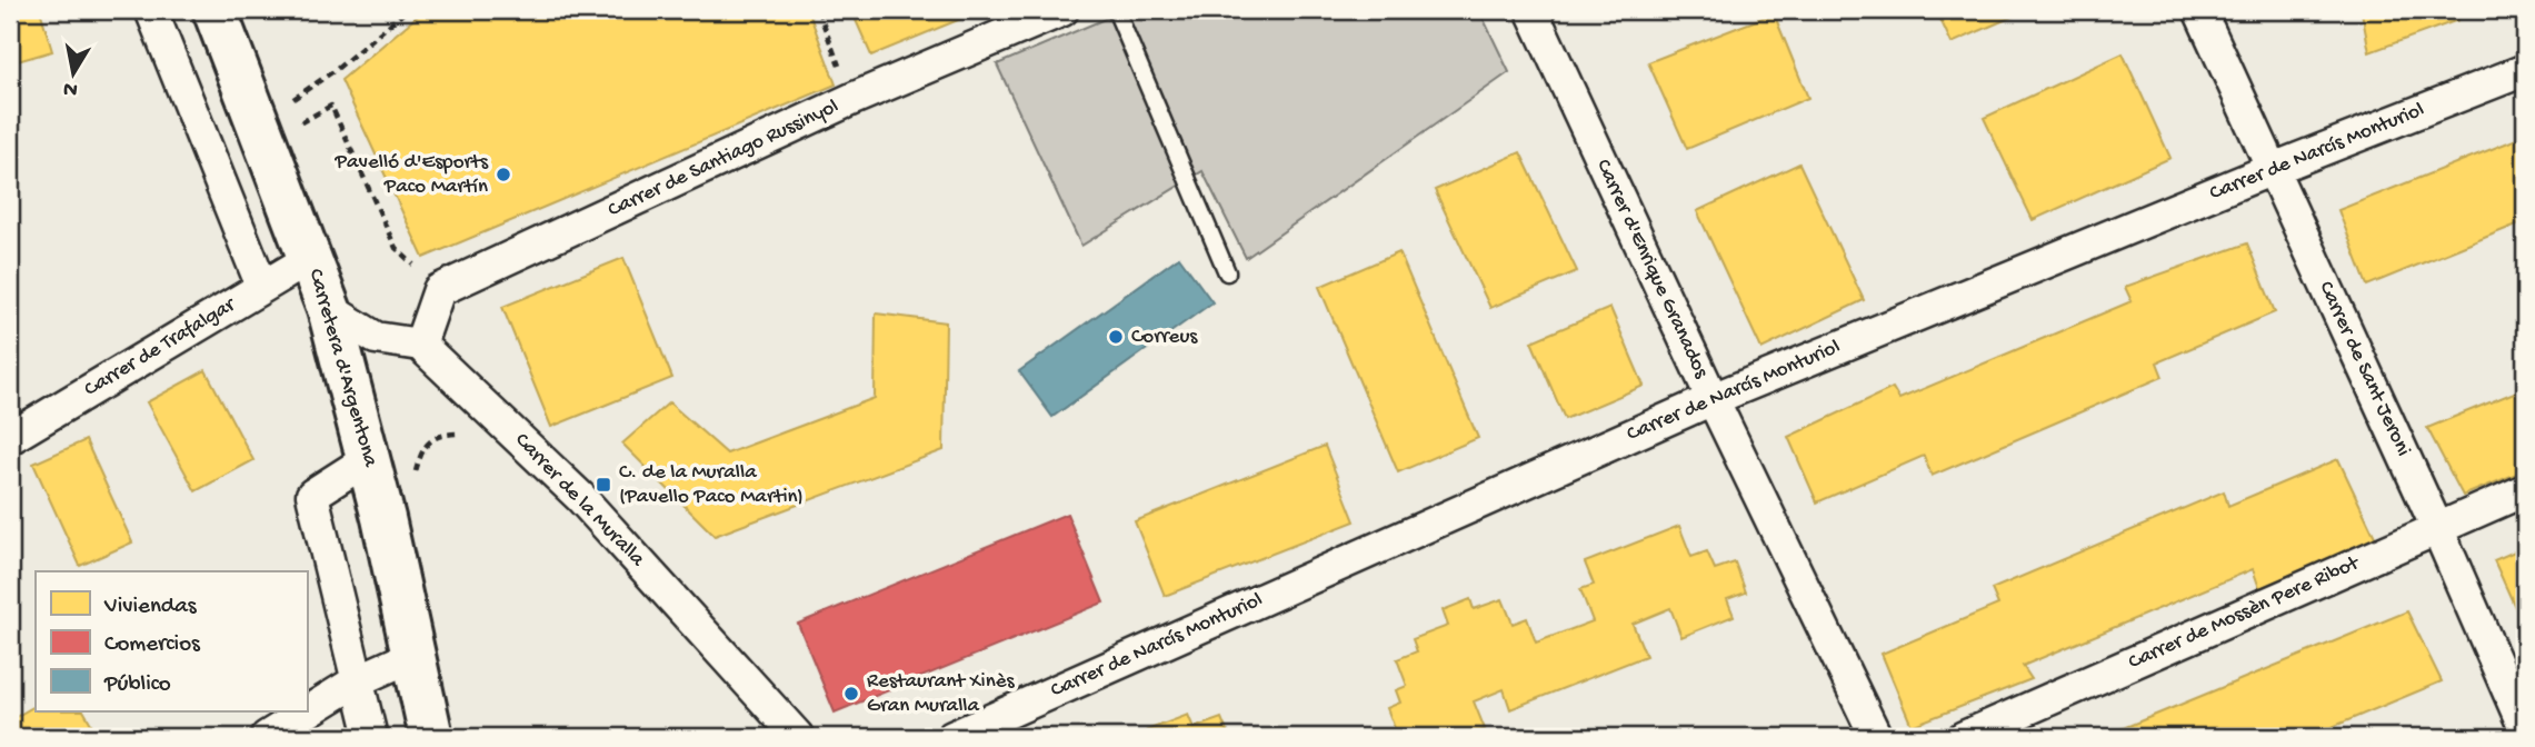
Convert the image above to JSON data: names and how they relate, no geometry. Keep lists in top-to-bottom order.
{
  "streets": {
    "street": [
      "Carrer de Narcís Monturiol",
      "Carrer de Santiago Russinyol",
      "Carrer d'Enrique Granados",
      "Carrer de Trafalgar",
      "Carretera d'Argentona",
      "Carrer de Sant Jeroni",
      "Carrer de la Muralla",
      "Carrer de Mossèn Pere Ribot"
    ]
  },
  "crossings": [
    ["Carrer de Narcís Monturiol", "Carrer d'Enrique Granados"],
    ["Carrer de Narcís Monturiol", "Carrer de Sant Jeroni"],
    ["Carrer de Santiago Russinyol", "Carrer de la Muralla"],
    ["Carrer de Trafalgar", "Carretera d'Argentona"],
    ["Carrer de Sant Jeroni", "Carrer de Mossèn Pere Ribot"]
  ],
  "places": {
    "other": ["Pavelló d'Esports Paco Martín", "Correus", "Restaurant Xinès Gran Muralla"],
    "transit": ["C. de la Muralla (Pavello Paco Martin)"]
  },
  "legend": ["Viviendas", "Comercios", "Público"],
  "north": "bottom"
}
